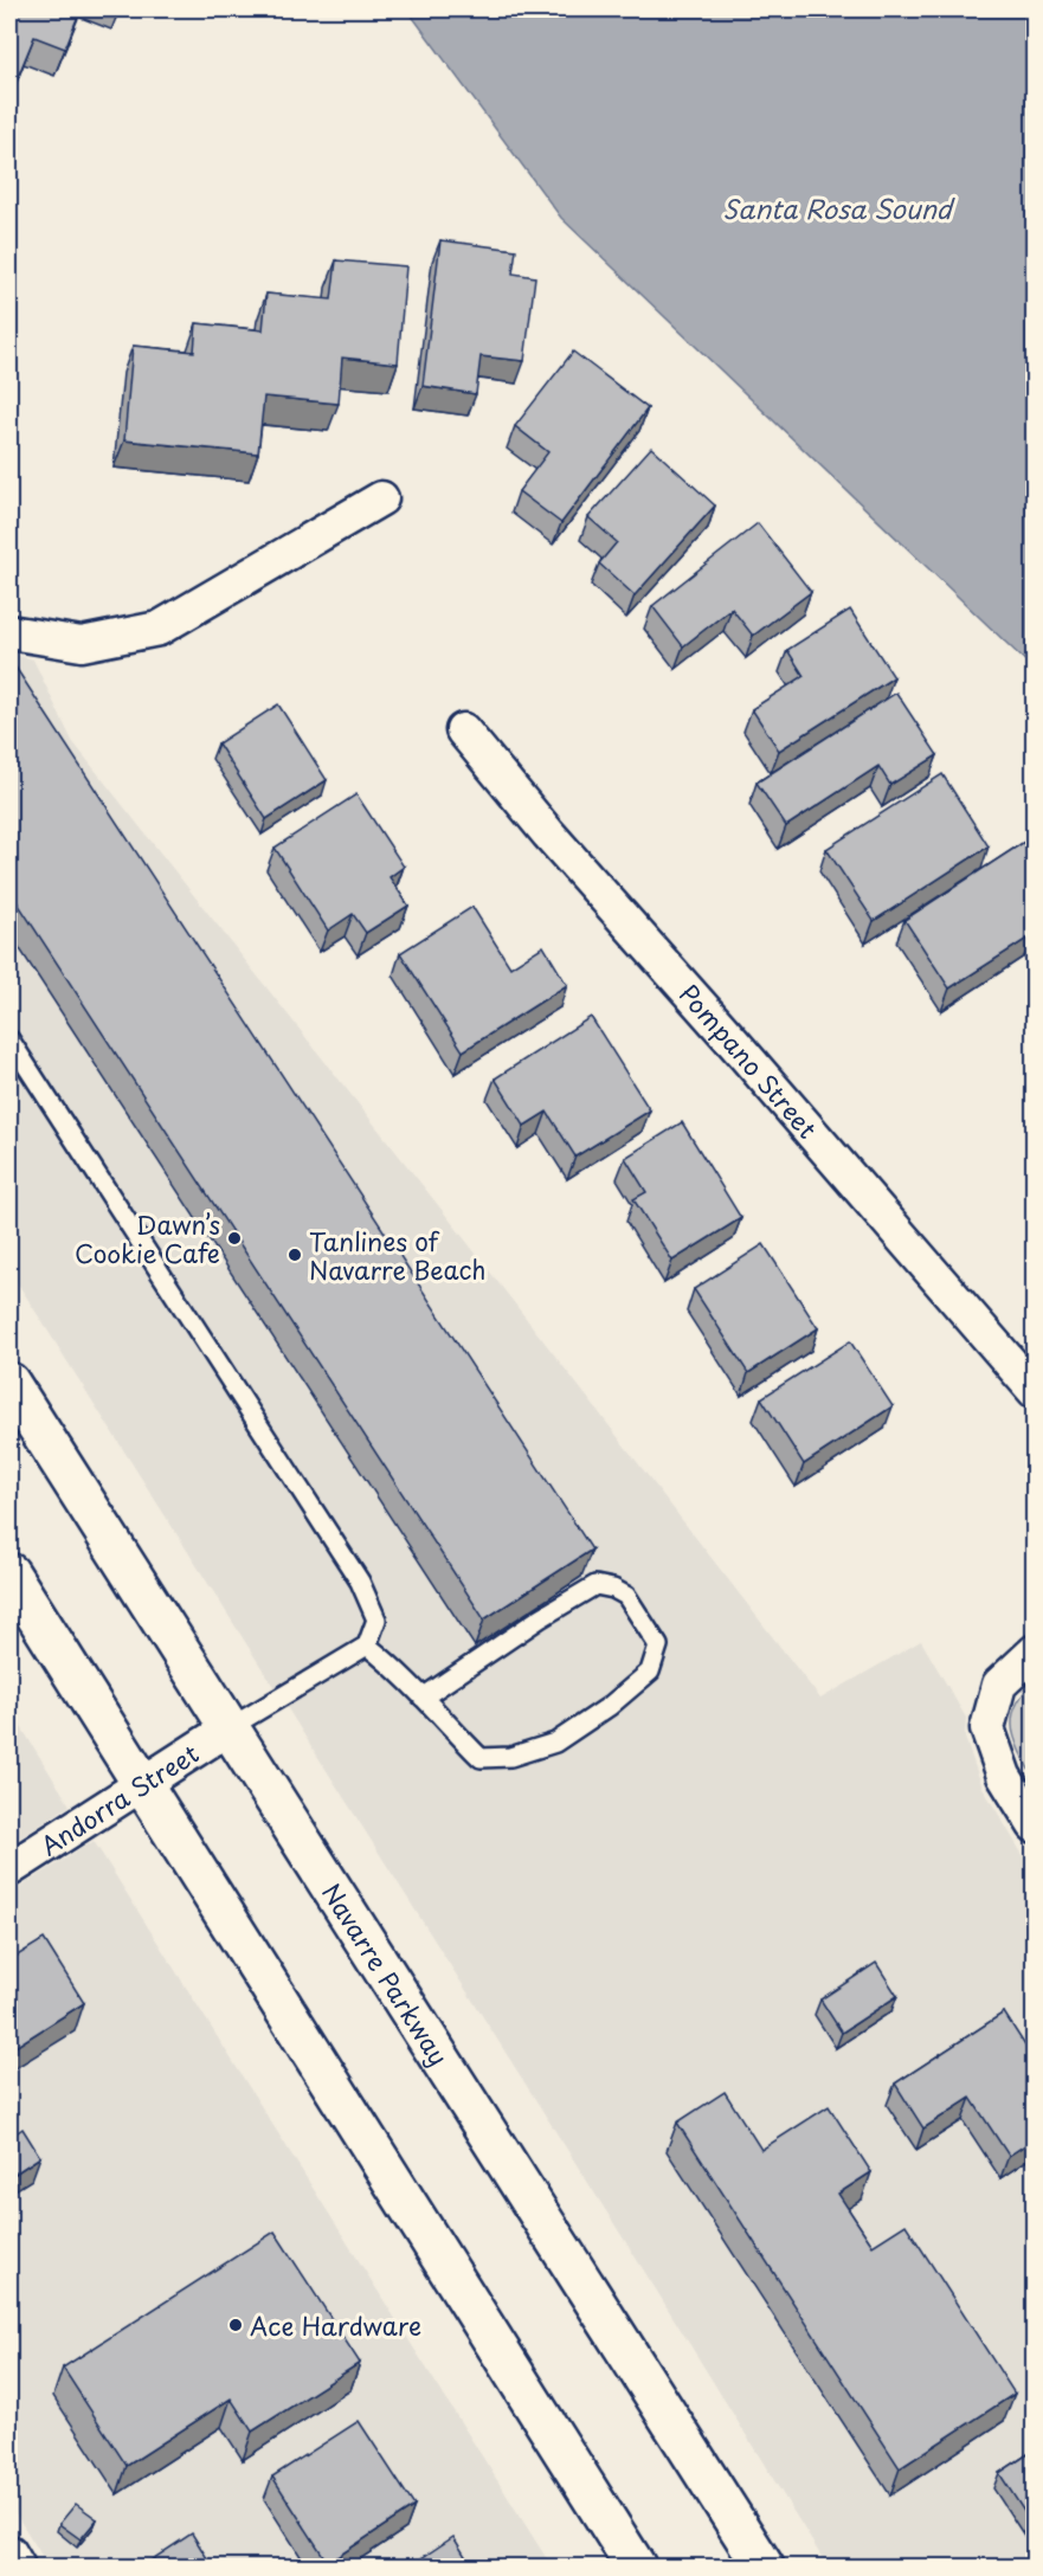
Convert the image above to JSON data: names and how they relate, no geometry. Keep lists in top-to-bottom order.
{
  "streets": {
    "highway": ["Navarre Parkway"],
    "street": ["Pompano Street", "Andorra Street"]
  },
  "crossings": [
    ["Andorra Street", "Navarre Parkway"]
  ],
  "water": ["Santa Rosa Sound"],
  "places": ["Dawn’s Cookie Cafe", "Tanlines of Navarre Beach", "Ace Hardware"]
}
